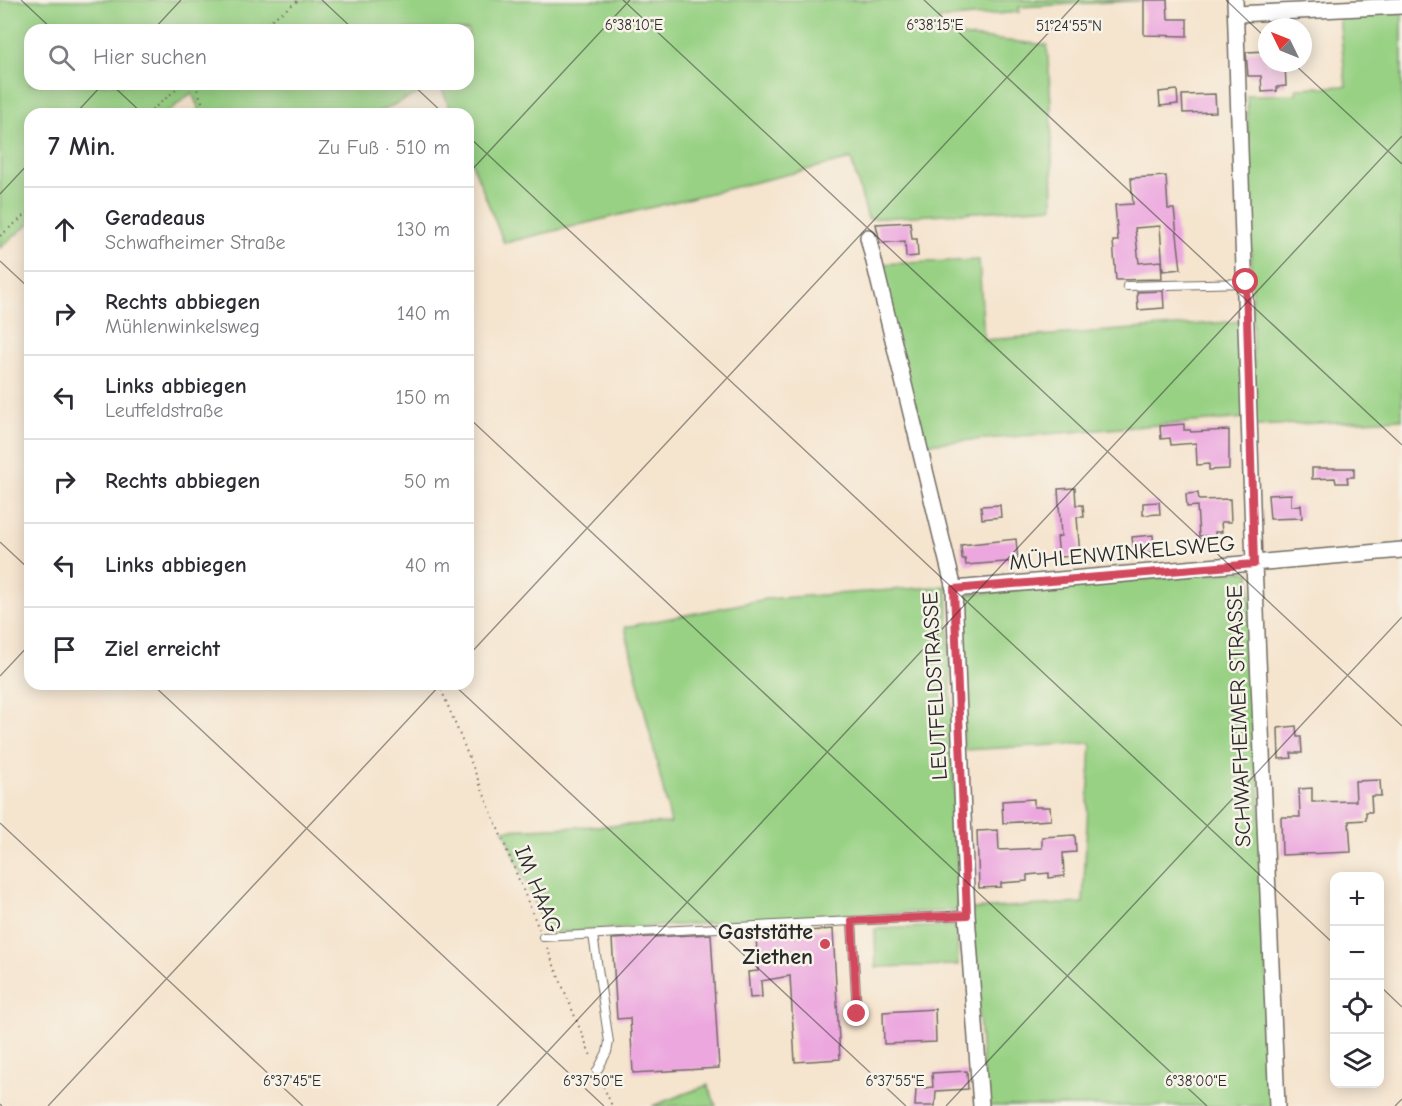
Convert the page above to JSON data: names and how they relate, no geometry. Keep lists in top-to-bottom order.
{
  "streets": {
    "street": ["MÜHLENWINKELSWEG", "LEUTFELDSTRASSE", "SCHWAFHEIMER STRASSE"],
    "path": ["IM HAAG"]
  },
  "crossings": [
    ["MÜHLENWINKELSWEG", "LEUTFELDSTRASSE"],
    ["MÜHLENWINKELSWEG", "SCHWAFHEIMER STRASSE"]
  ],
  "places": ["Gaststätte Ziethen"],
  "north": "top left",
  "page": {
    "search": "Hier suchen",
    "heading": ["7 Min.", "Zu Fuß · 510 m"],
    "list": [
      ["Geradeaus", "Schwafheimer Straße", "130 m"],
      ["Rechts abbiegen", "Mühlenwinkelsweg", "140 m"],
      ["Links abbiegen", "Leutfeldstraße", "150 m"],
      ["Rechts abbiegen", "50 m"],
      ["Links abbiegen", "40 m"],
      "Ziel erreicht"
    ],
    "map_buttons": ["+", "−"]
  },
  "coordinates": [
    "6°38'10\"E",
    "6°38'15\"E",
    "51°24'55\"N",
    "6°37'45\"E",
    "6°37'50\"E",
    "6°37'55\"E",
    "6°38'00\"E"
  ]
}
